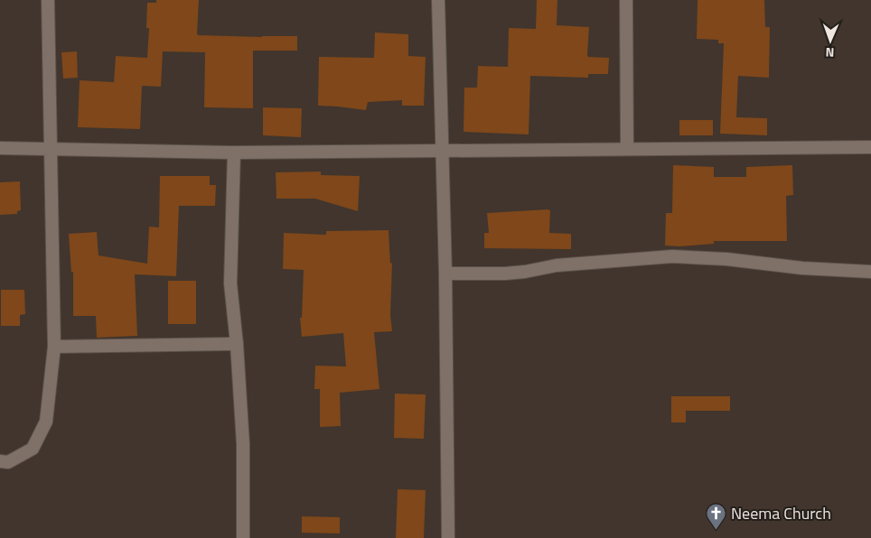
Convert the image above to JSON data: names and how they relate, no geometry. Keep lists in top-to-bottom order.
{
  "places": {
    "church": ["Neema Church"]
  },
  "north": "bottom"
}
